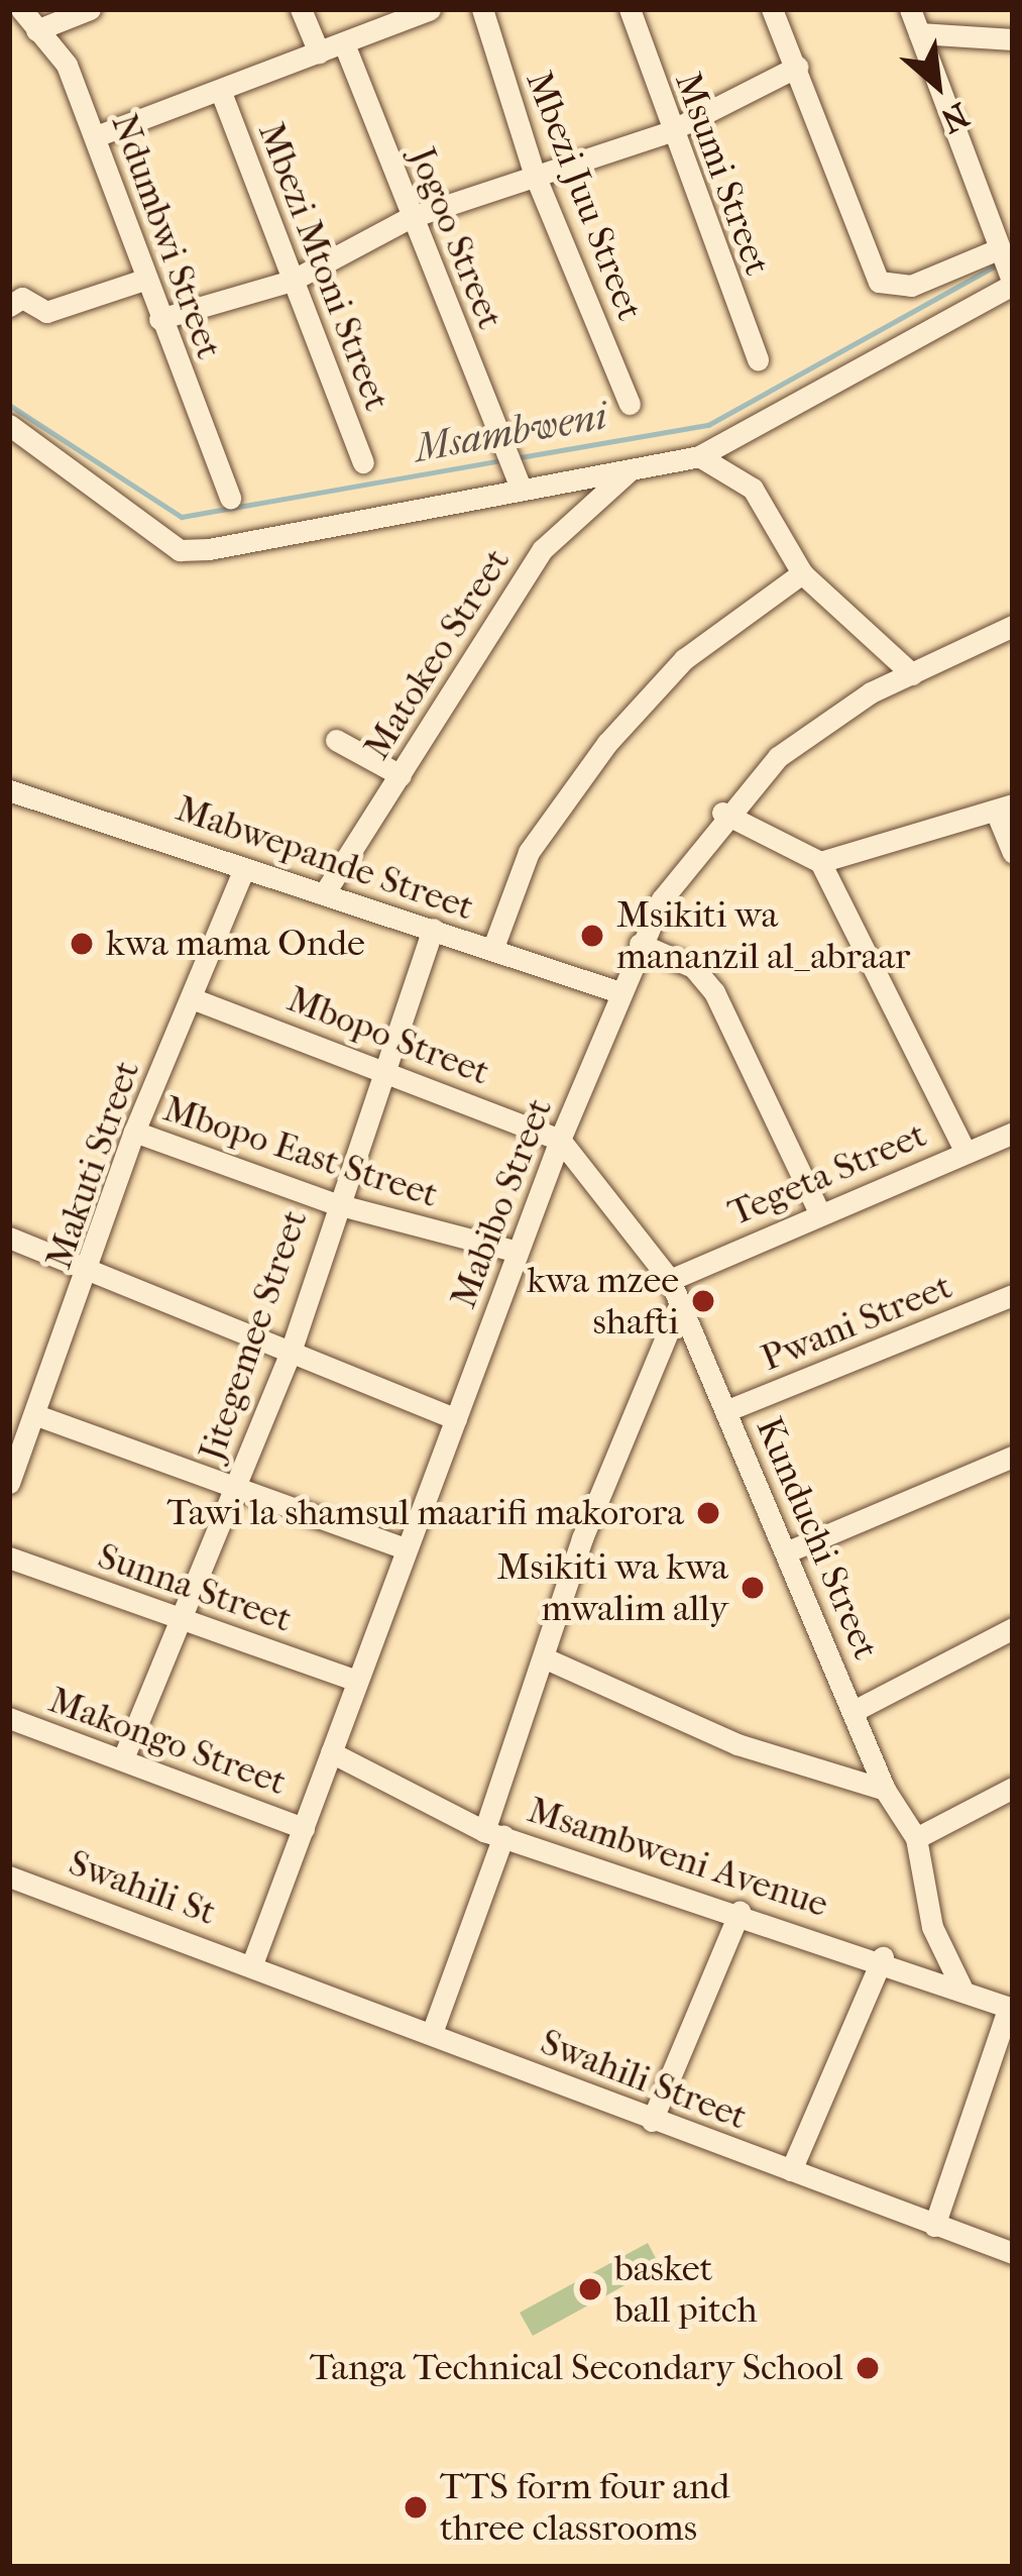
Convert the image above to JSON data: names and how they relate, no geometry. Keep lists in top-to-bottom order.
{
  "streets": {
    "street": [
      "Msumi Street",
      "Mbezi Juu Street",
      "Ndumbwi Street",
      "Jogoo Street",
      "Mbezi Mtoni Street",
      "Matokeo Street",
      "Mabwepande Street",
      "Mbopo Street",
      "Mbopo East Street",
      "Makuti Street",
      "Tegeta Street",
      "Mabibo Street",
      "Pwani Street",
      "Jitegemee Street",
      "Kunduchi Street",
      "Sunna Street",
      "Makongo Street",
      "Msambweni Avenue",
      "Swahili St",
      "Swahili Street"
    ]
  },
  "crossings": [
    ["Matokeo Street", "Mabwepande Street"],
    ["Mabwepande Street", "Makuti Street"],
    ["Mabwepande Street", "Mabibo Street"],
    ["Mabwepande Street", "Jitegemee Street"],
    ["Mbopo Street", "Makuti Street"],
    ["Mbopo Street", "Mabibo Street"],
    ["Mbopo Street", "Jitegemee Street"],
    ["Mbopo Street", "Kunduchi Street"],
    ["Mbopo East Street", "Makuti Street"],
    ["Mbopo East Street", "Mabibo Street"],
    ["Mbopo East Street", "Jitegemee Street"],
    ["Tegeta Street", "Kunduchi Street"],
    ["Mabibo Street", "Kunduchi Street"],
    ["Mabibo Street", "Sunna Street"],
    ["Mabibo Street", "Makongo Street"],
    ["Mabibo Street", "Msambweni Avenue"],
    ["Mabibo Street", "Swahili St"],
    ["Mabibo Street", "Swahili Street"],
    ["Pwani Street", "Kunduchi Street"],
    ["Jitegemee Street", "Sunna Street"],
    ["Jitegemee Street", "Makongo Street"],
    ["Kunduchi Street", "Msambweni Avenue"],
    ["Swahili St", "Swahili Street"]
  ],
  "water": ["Msambweni"],
  "places": [
    "Msikiti wa mananzil al_abraar",
    "kwa mama Onde",
    "kwa mzee shafti",
    "Tawi la shamsul maarifi makorora",
    "Msikiti wa kwa mwalim ally",
    "basket ball pitch",
    "Tanga Technical Secondary School",
    "TTS form four and three classrooms"
  ],
  "north": "bottom right"
}
